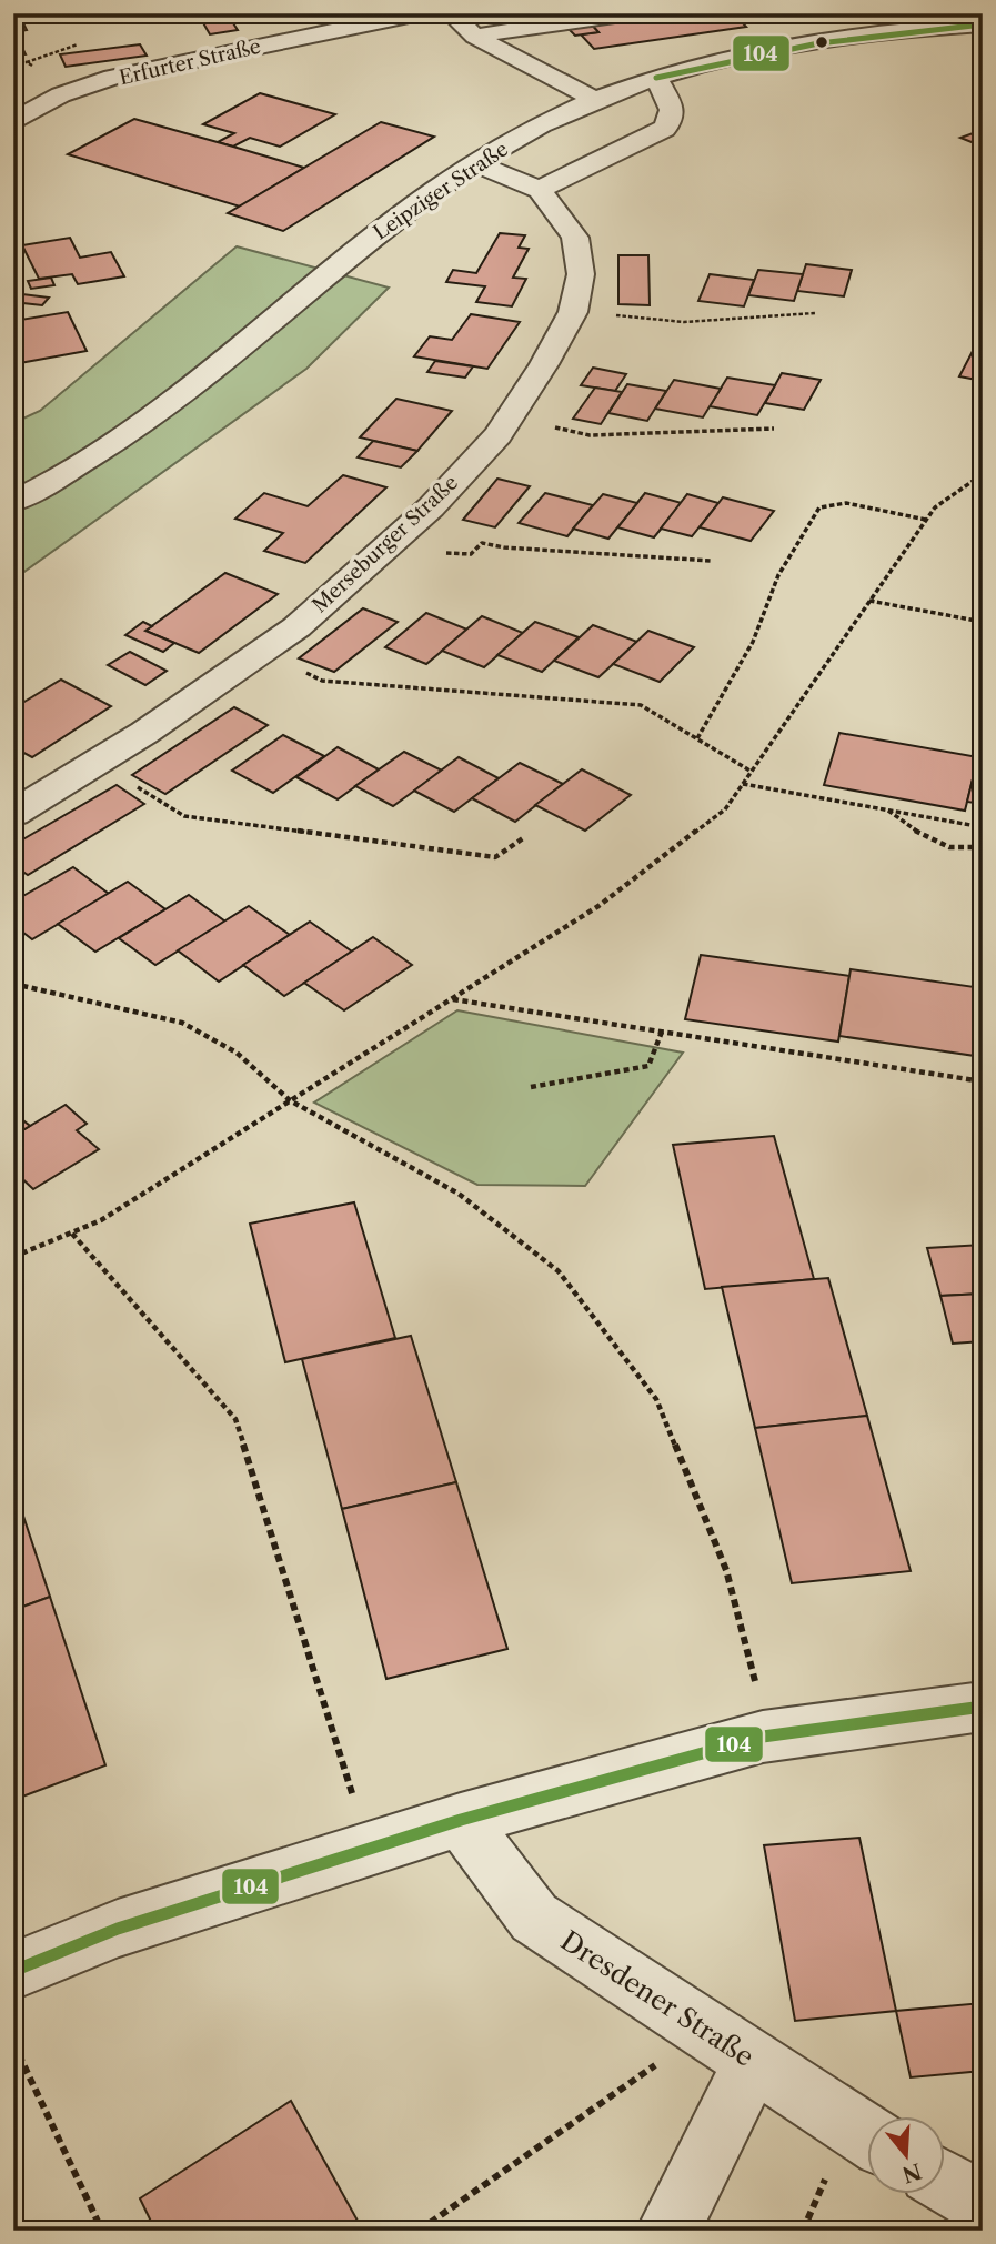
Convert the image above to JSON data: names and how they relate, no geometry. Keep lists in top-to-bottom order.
{
  "streets": {
    "street": [
      "Erfurter Straße",
      "Leipziger Straße",
      "Merseburger Straße",
      "Dresdener Straße"
    ]
  },
  "lines": ["transit line 104"],
  "north": "bottom"
}
